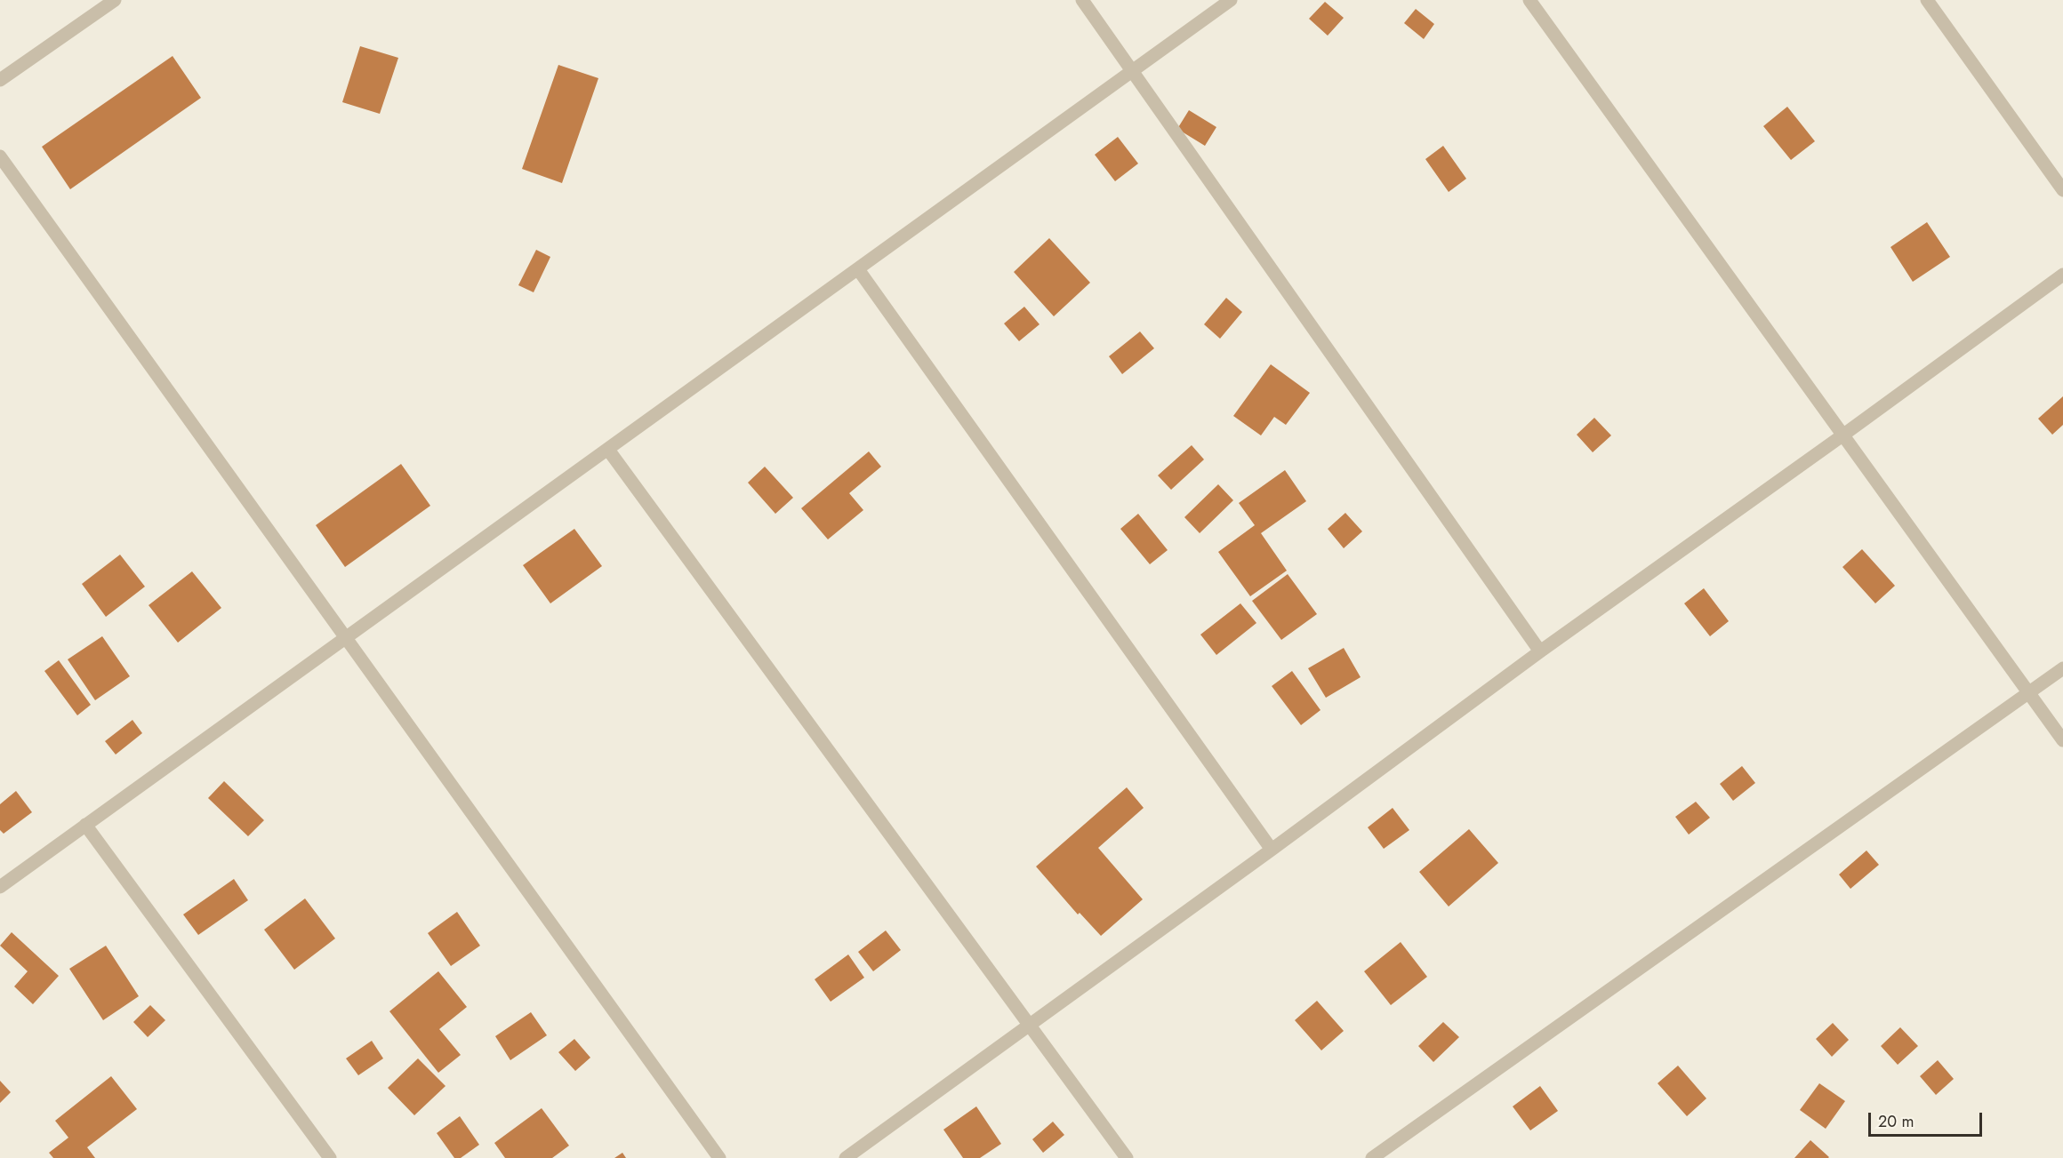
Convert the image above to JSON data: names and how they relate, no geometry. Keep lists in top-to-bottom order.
{
  "scale_bar": "20 m"
}
